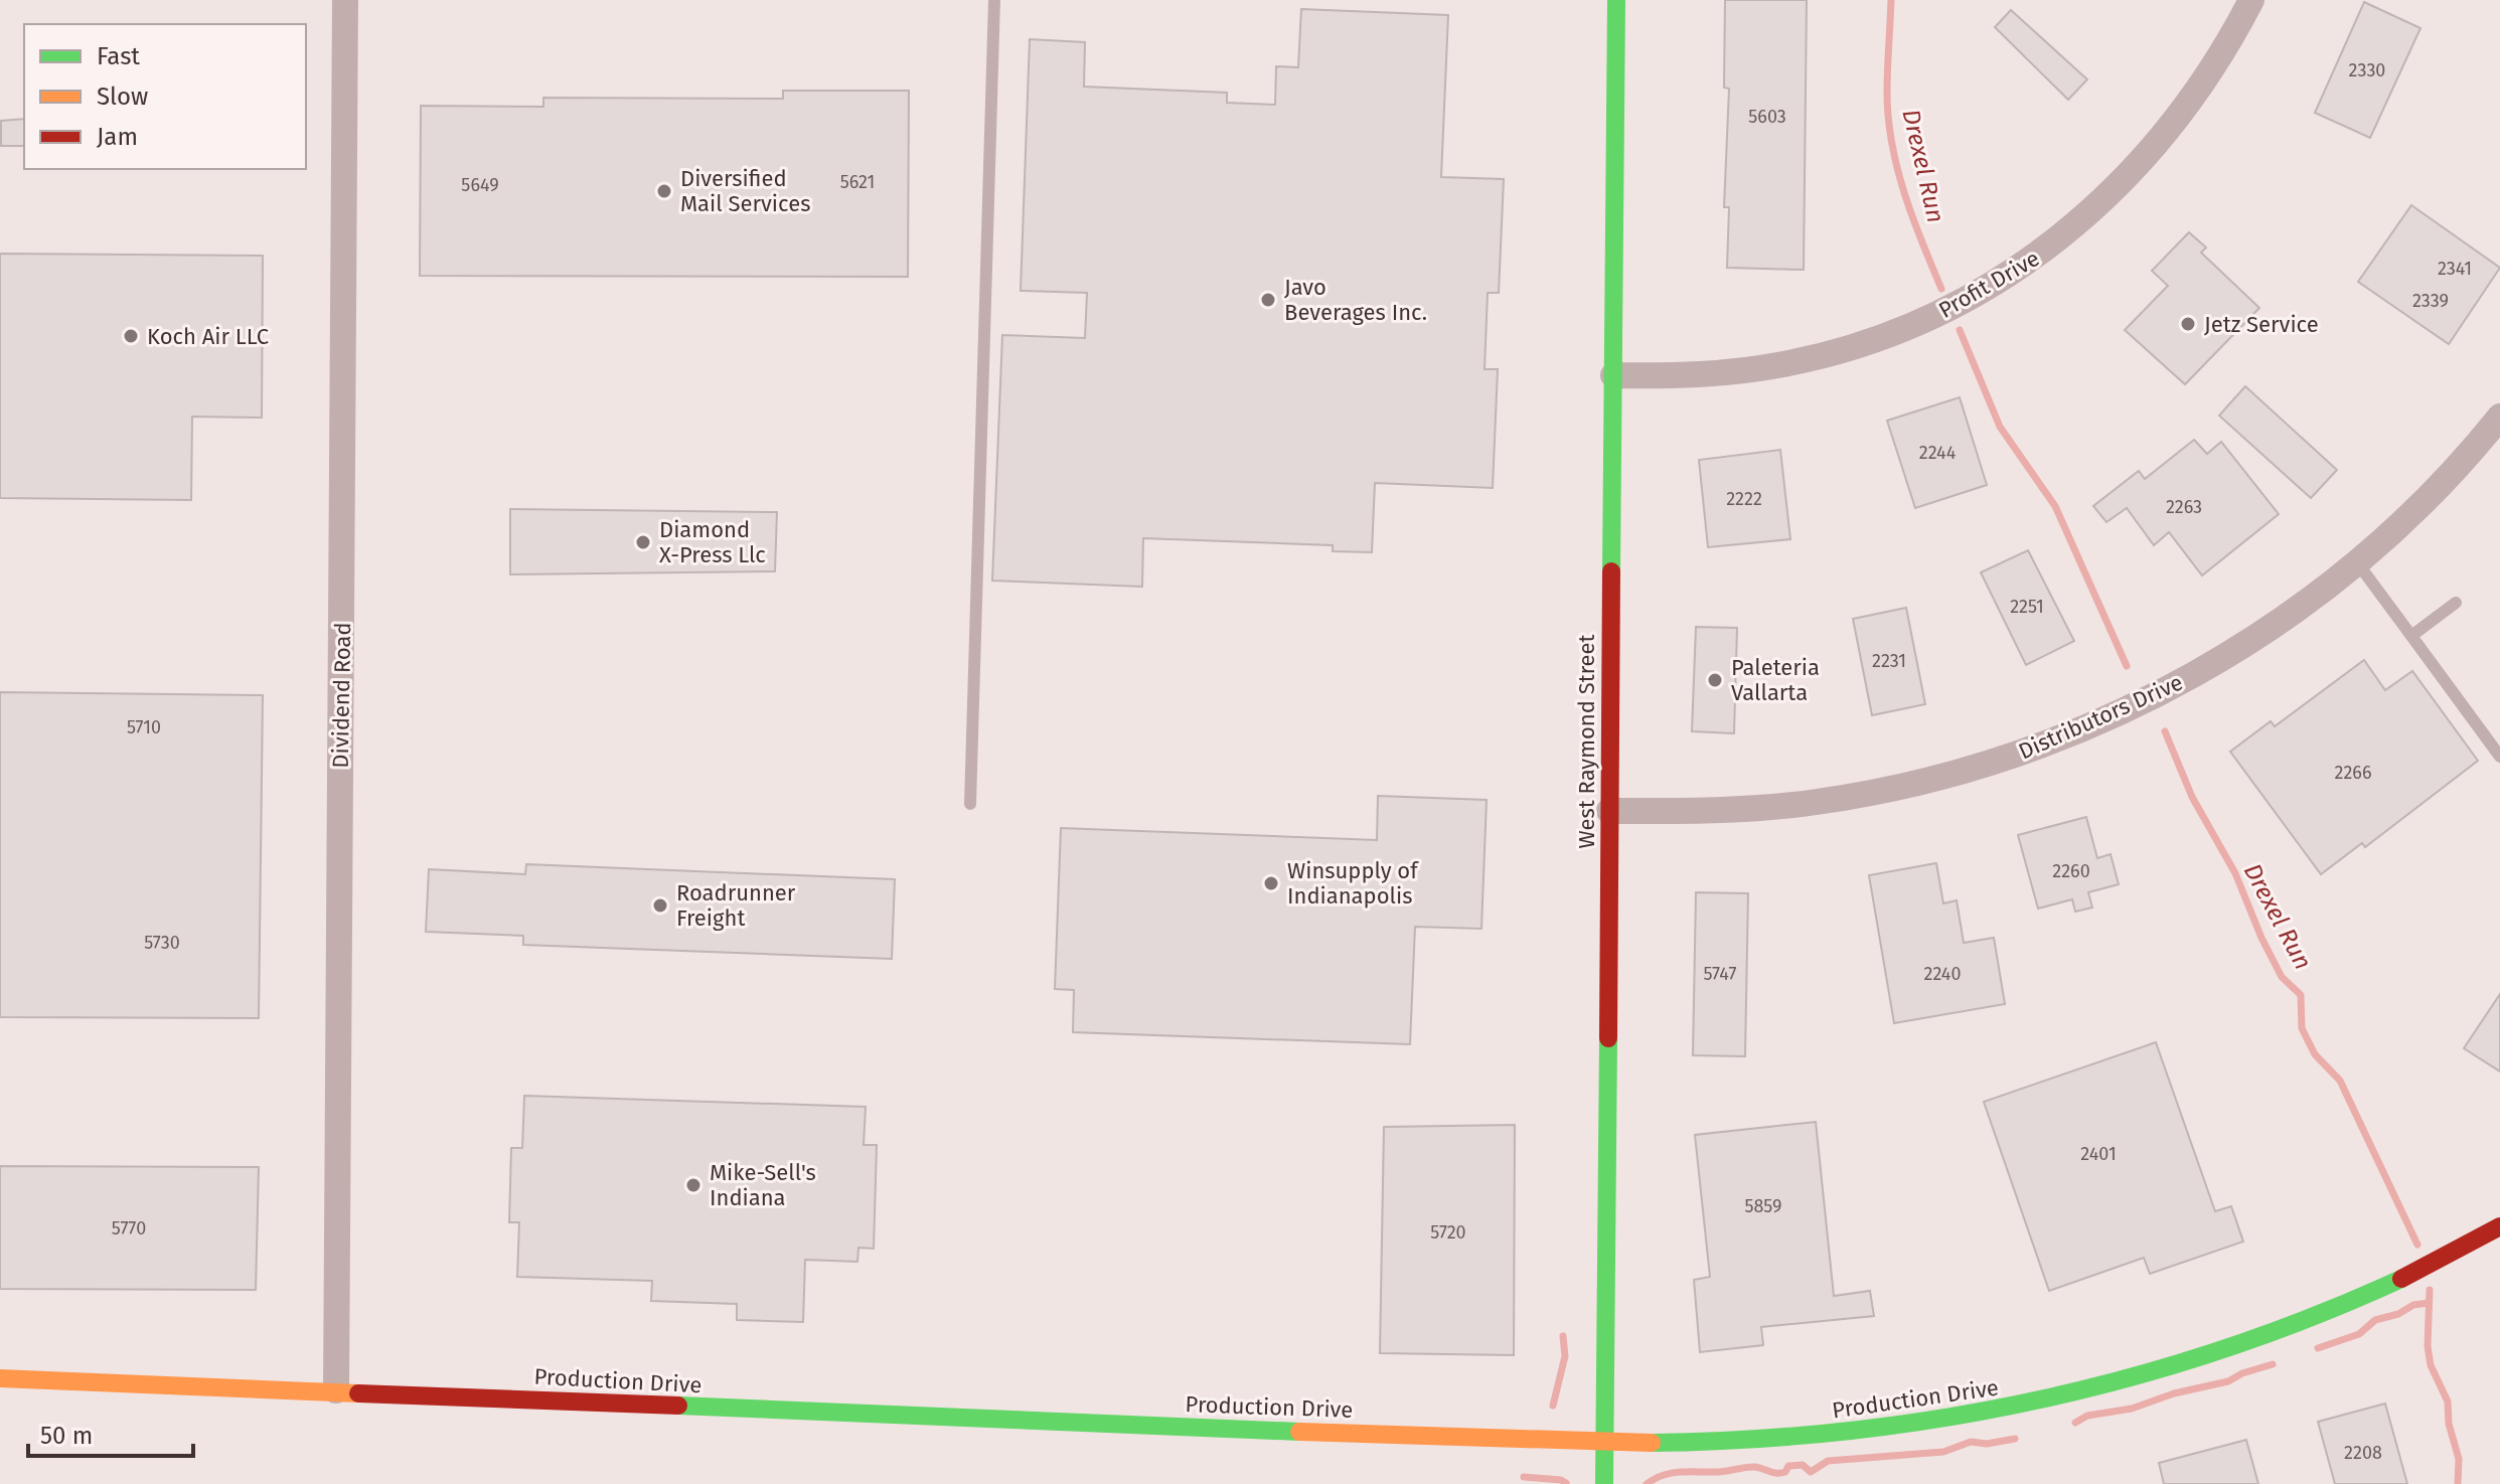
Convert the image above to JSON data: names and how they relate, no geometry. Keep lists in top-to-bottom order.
{
  "streets": {
    "street": [
      "Profit Drive",
      "Dividend Road",
      "Distributors Drive",
      "West Raymond Street",
      "Production Drive"
    ]
  },
  "crossings": [
    ["Profit Drive", "West Raymond Street"],
    ["Dividend Road", "Production Drive"],
    ["Distributors Drive", "West Raymond Street"],
    ["West Raymond Street", "Production Drive"]
  ],
  "water": ["Drexel Run"],
  "places": [
    "Diversified Mail Services",
    "Javo Beverages Inc.",
    "Jetz Service",
    "Koch Air LLC",
    "Diamond X-Press Llc",
    "Paleteria Vallarta",
    "Winsupply of Indianapolis",
    "Roadrunner Freight",
    "Mike-Sell's Indiana"
  ],
  "house_numbers": [
    "2330",
    "5603",
    "5621",
    "5649",
    "2341",
    "2339",
    "2244",
    "2222",
    "2263",
    "2251",
    "2231",
    "5710",
    "2266",
    "2260",
    "5730",
    "5747",
    "2240",
    "2401",
    "5859",
    "5770",
    "5720",
    "2208"
  ],
  "legend": ["Fast", "Slow", "Jam"],
  "scale_bar": "50 m"
}
